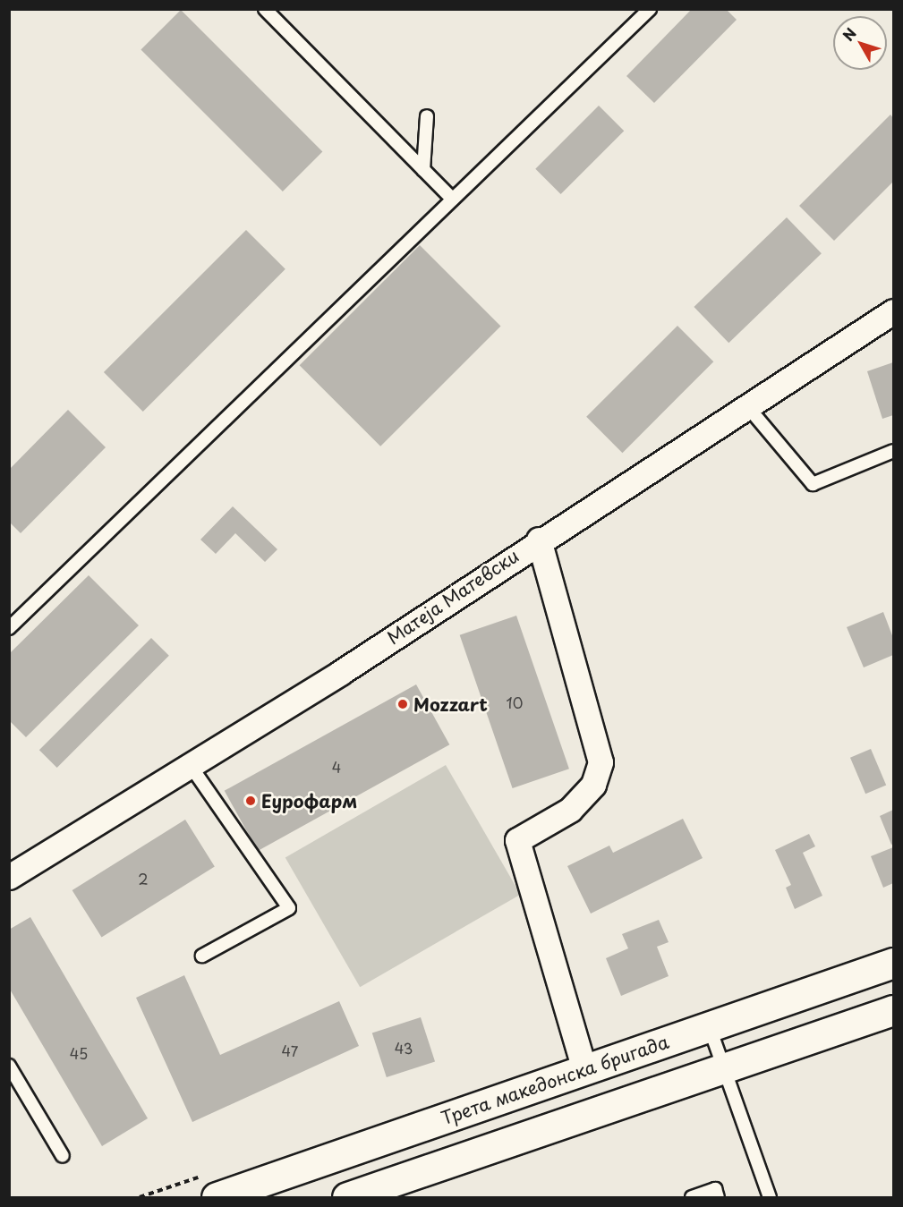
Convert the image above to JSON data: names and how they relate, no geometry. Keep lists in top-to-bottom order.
{
  "streets": {
    "street": ["Матеја Матевски", "Трета македонска бригада"]
  },
  "places": ["Mozzart", "Еурофарм"],
  "house_numbers": [
    "10",
    "4",
    "2",
    "43",
    "47",
    "45"
  ],
  "north": "top left"
}
